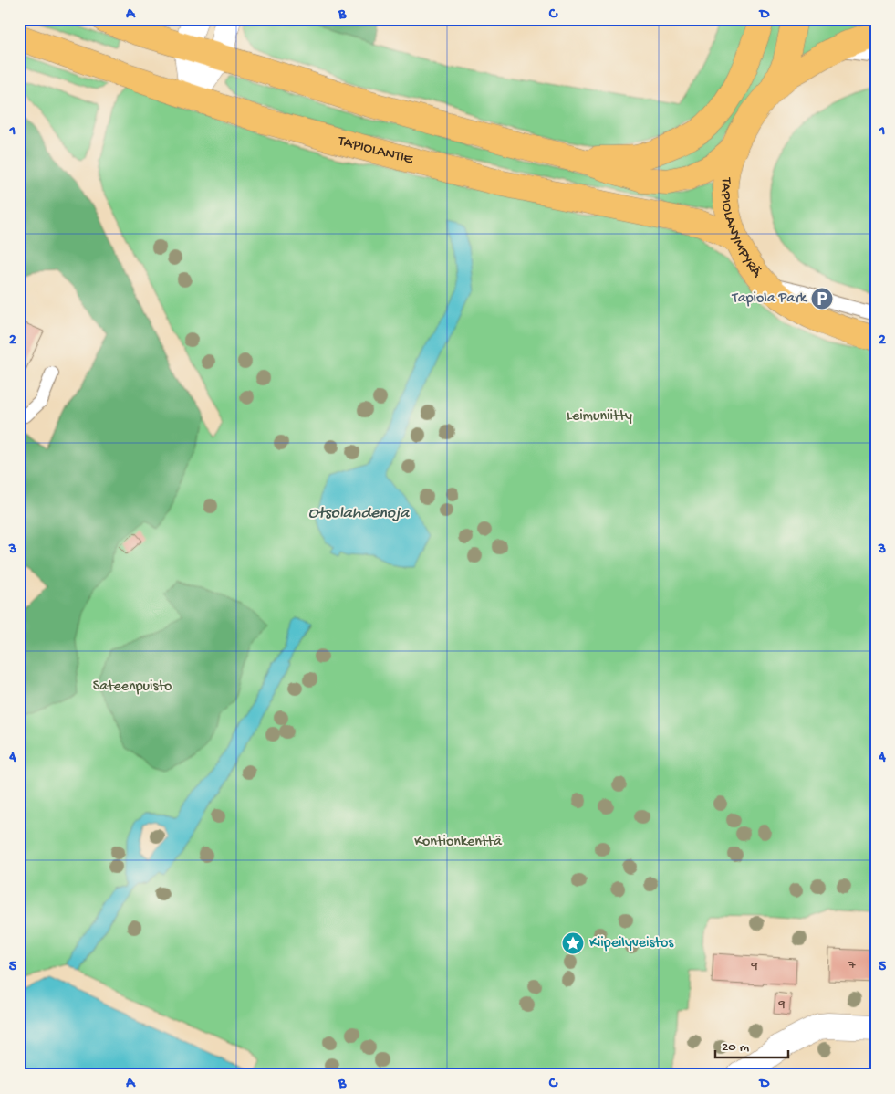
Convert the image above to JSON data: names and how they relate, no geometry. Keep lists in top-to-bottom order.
{
  "streets": {
    "main road": ["TAPIOLANTIE", "TAPIOLANYMPYRÄ"]
  },
  "crossings": [
    ["TAPIOLANTIE", "TAPIOLANYMPYRÄ"]
  ],
  "water": ["Otsolahdenoja"],
  "parks": ["Leimuniitty", "Sateenpuisto", "Kontionkenttä"],
  "places": {
    "parking": ["Tapiola Park"],
    "place": ["Kiipeilyveistos"]
  },
  "house_numbers": ["7", "9", "9"],
  "scale_bar": "20 m",
  "grid": {
    "columns": [
      "A",
      "B",
      "C",
      "D"
    ],
    "rows": [
      "1",
      "2",
      "3",
      "4",
      "5"
    ]
  }
}
